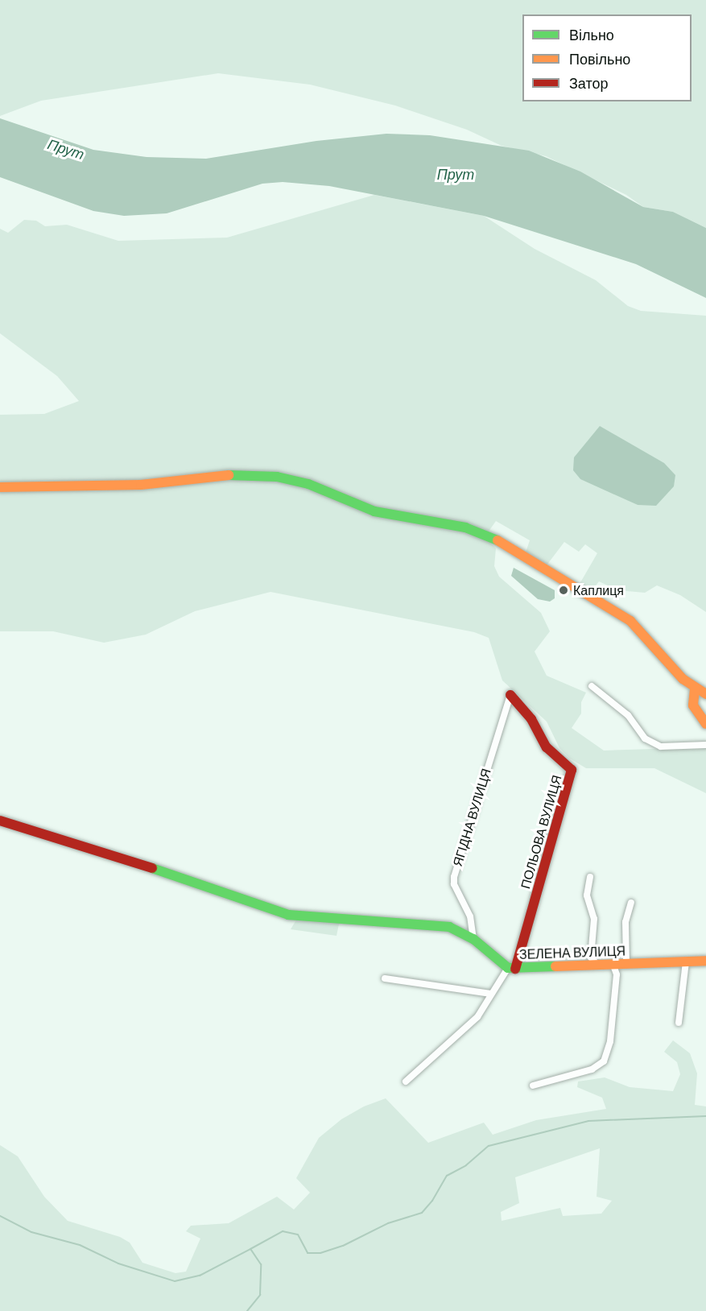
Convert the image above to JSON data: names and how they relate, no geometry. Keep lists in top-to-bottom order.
{
  "streets": {
    "street": ["ЯГІДНА ВУЛИЦЯ", "ПОЛЬОВА ВУЛИЦЯ", "ЗЕЛЕНА ВУЛИЦЯ"]
  },
  "crossings": [
    ["ЯГІДНА ВУЛИЦЯ", "ПОЛЬОВА ВУЛИЦЯ"],
    ["ЯГІДНА ВУЛИЦЯ", "ЗЕЛЕНА ВУЛИЦЯ"],
    ["ПОЛЬОВА ВУЛИЦЯ", "ЗЕЛЕНА ВУЛИЦЯ"]
  ],
  "water": ["Прут"],
  "places": ["Каплиця"],
  "legend": ["Вільно", "Повільно", "Затор"]
}
